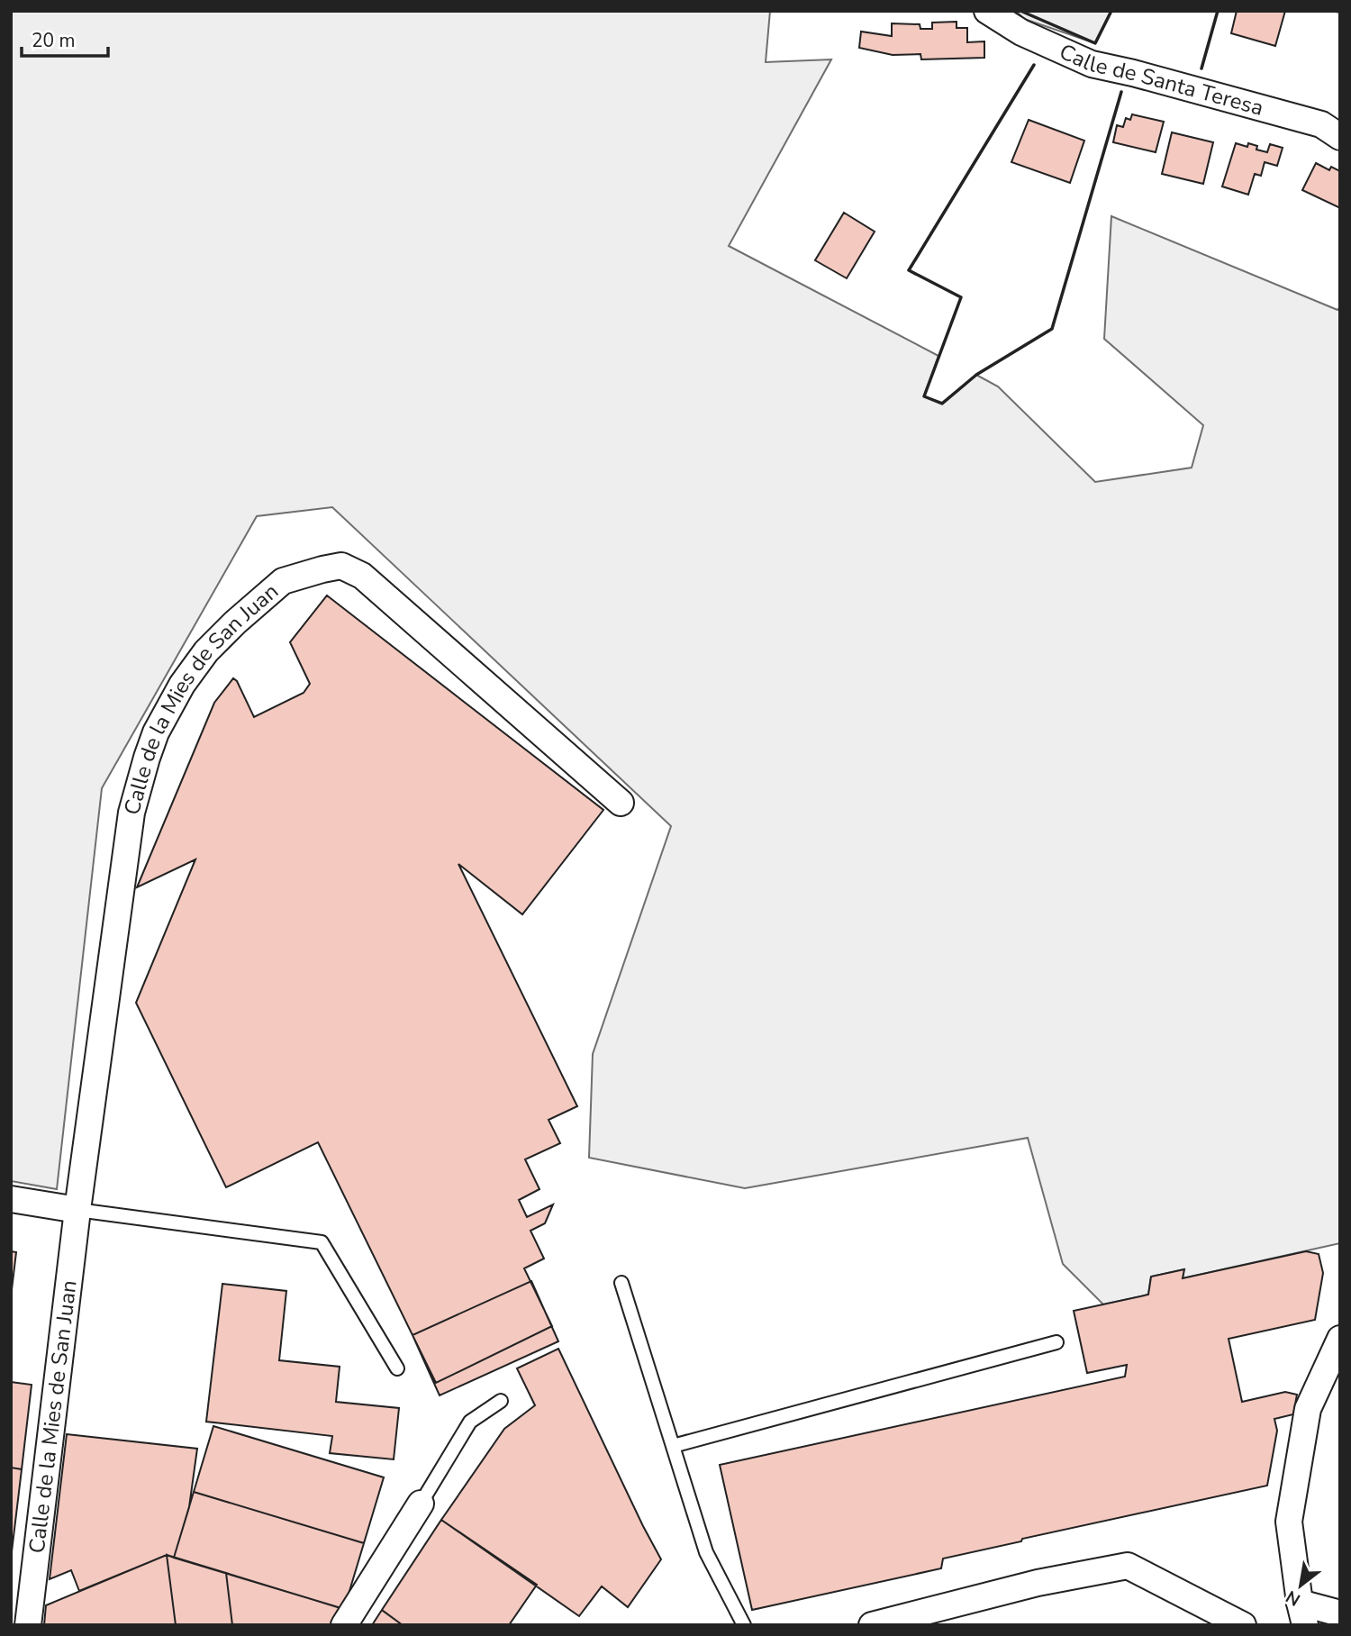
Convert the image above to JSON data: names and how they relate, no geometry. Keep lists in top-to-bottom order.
{
  "streets": {
    "street": ["Calle de Santa Teresa", "Calle de la Mies de San Juan"]
  },
  "scale_bar": "20 m",
  "north": "bottom left"
}
